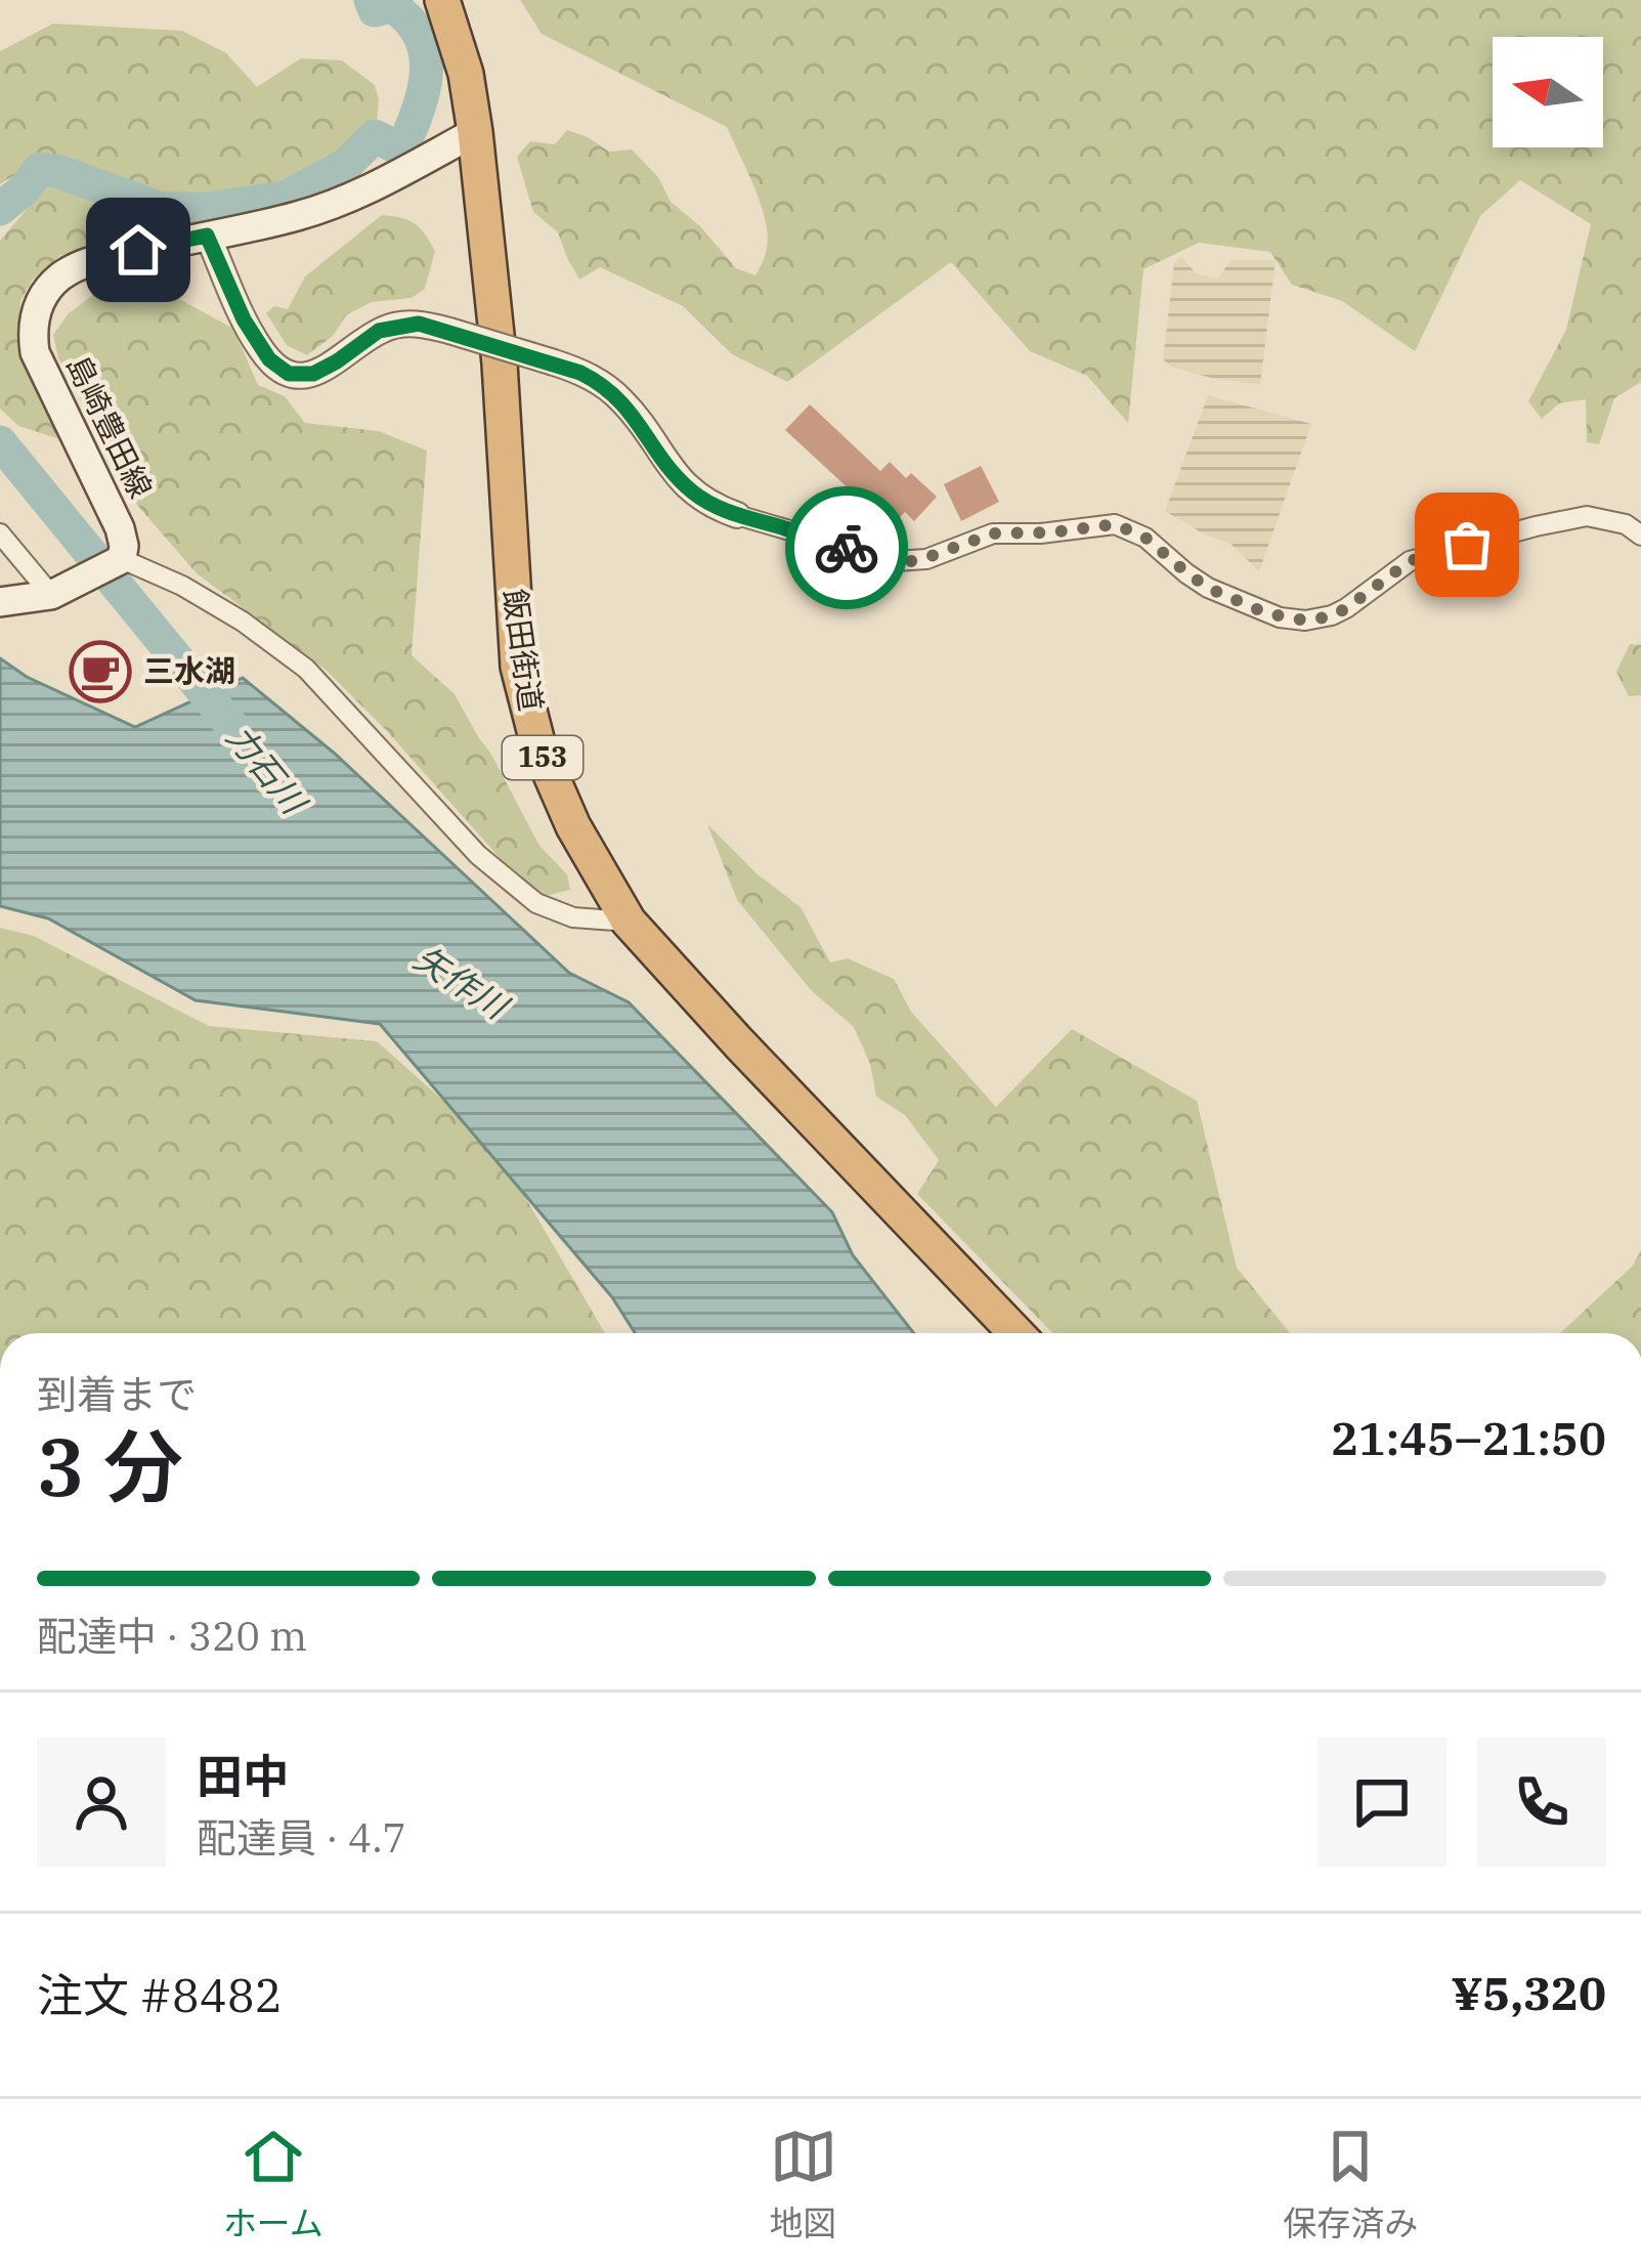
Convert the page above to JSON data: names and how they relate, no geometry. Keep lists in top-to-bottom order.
{
  "streets": {
    "highway": ["飯田街道", "153"],
    "main road": ["島崎豊田線"]
  },
  "crossings": [
    ["島崎豊田線", "飯田街道"]
  ],
  "water": ["力石川", "矢作川"],
  "places": {
    "cafe": ["三水湖"]
  },
  "north": "left",
  "page": {
    "heading": ["3 分", "到着まで", "21:45–21:50"],
    "panel": [
      "田中",
      "配達員 · 4.7",
      "注文 #8482",
      "¥5,320"
    ],
    "bar": "配達中 · 320 m",
    "tabs": ["ホーム", "地図", "保存済み"]
  }
}
